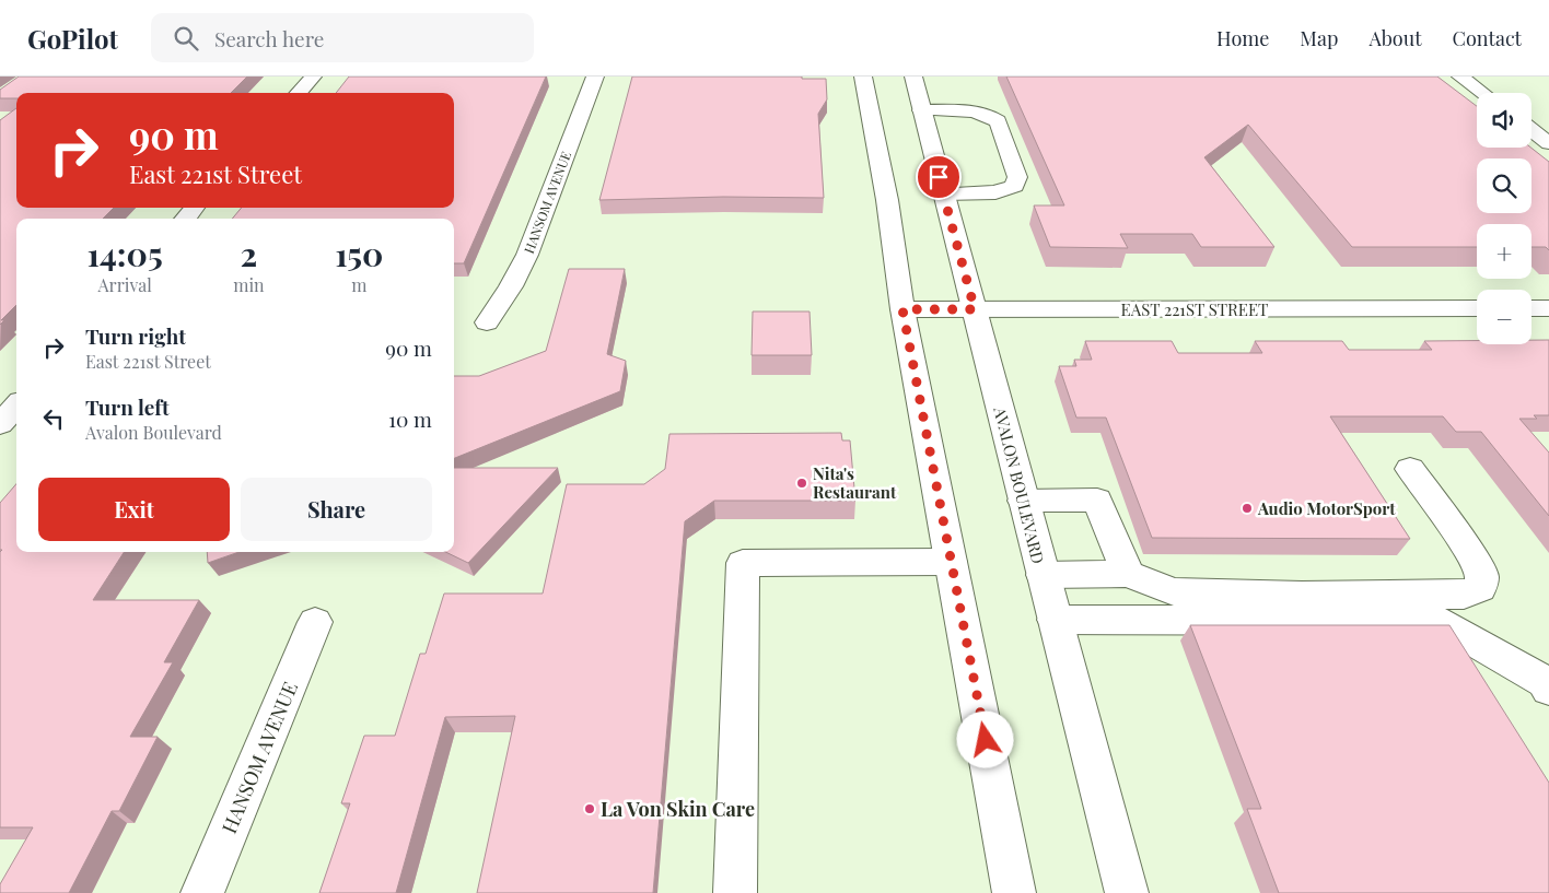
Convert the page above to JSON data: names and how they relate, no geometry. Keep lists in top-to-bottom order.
{
  "streets": {
    "main road": ["HANSOM AVENUE", "EAST 221ST STREET", "AVALON BOULEVARD"]
  },
  "crossings": [
    ["EAST 221ST STREET", "AVALON BOULEVARD"]
  ],
  "places": ["Nita's Restaurant", "Audio MotorSport", "La Von Skin Care"],
  "page": {
    "header": "GoPilot",
    "search": "Search here",
    "nav": [
      "Home",
      "Map",
      "About",
      "Contact"
    ],
    "map_buttons": ["+", "−"],
    "turn": ["90 m", "East 221st Street"],
    "eta": [
      "14:05",
      "Arrival",
      "2",
      "min",
      "150",
      "m"
    ],
    "list": [
      {
        "name": "Turn right",
        "note": "East 221st Street",
        "value": "90 m"
      },
      {
        "name": "Turn left",
        "note": "Avalon Boulevard",
        "value": "10 m"
      }
    ],
    "buttons": ["Exit", "Share"]
  }
}
